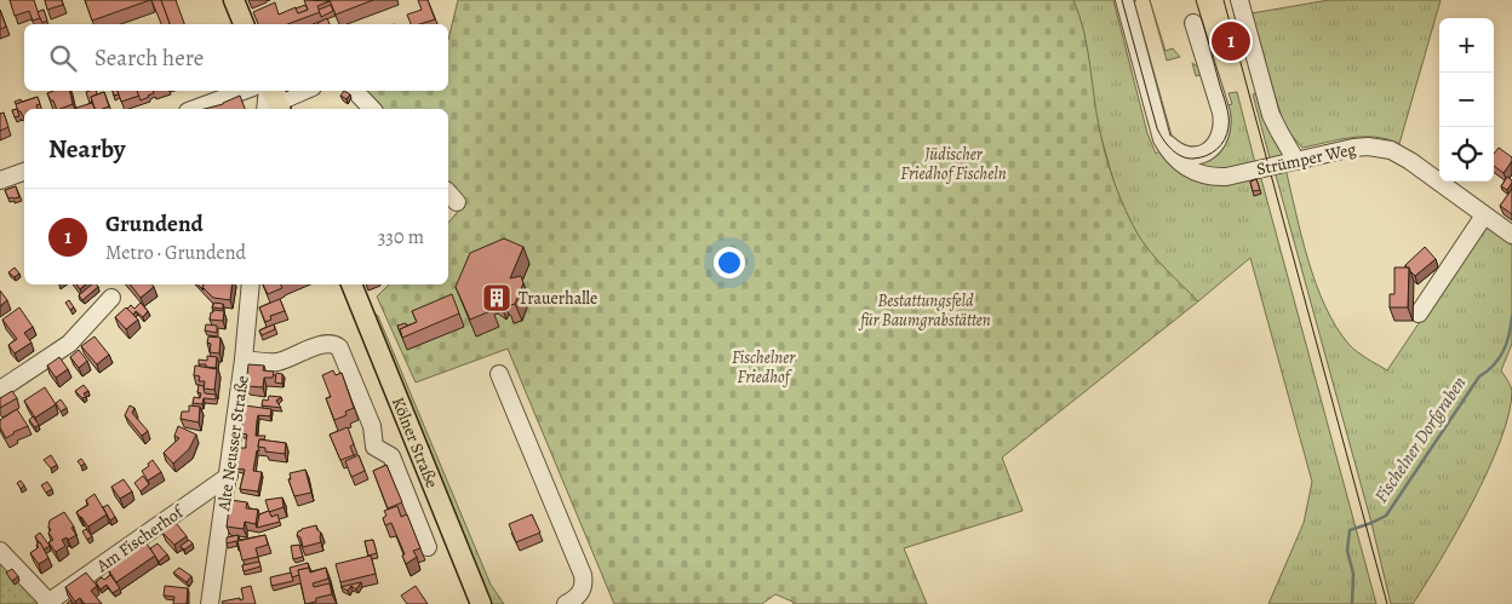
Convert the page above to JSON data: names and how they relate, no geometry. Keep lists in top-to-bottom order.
{
  "streets": {
    "main road": ["Kölner Straße"],
    "street": ["Strümper Weg", "Alte Neusser Straße", "Am Fischerhof"]
  },
  "crossings": [
    ["Alte Neusser Straße", "Am Fischerhof"]
  ],
  "water": ["Fischelner Dorfgraben"],
  "parks": ["Jüdischer Friedhof Fischeln", "Bestattungsfeld für Baumgrabstätten", "Fischelner Friedhof"],
  "places": {
    "building": ["Trauerhalle"]
  },
  "page": {
    "map_buttons": ["+", "−"],
    "pins": "1",
    "search": "Search here",
    "heading": "Nearby",
    "list": [
      {
        "mark": "1",
        "name": "Grundend",
        "note": "Metro · Grundend",
        "value": "330 m"
      }
    ]
  }
}
